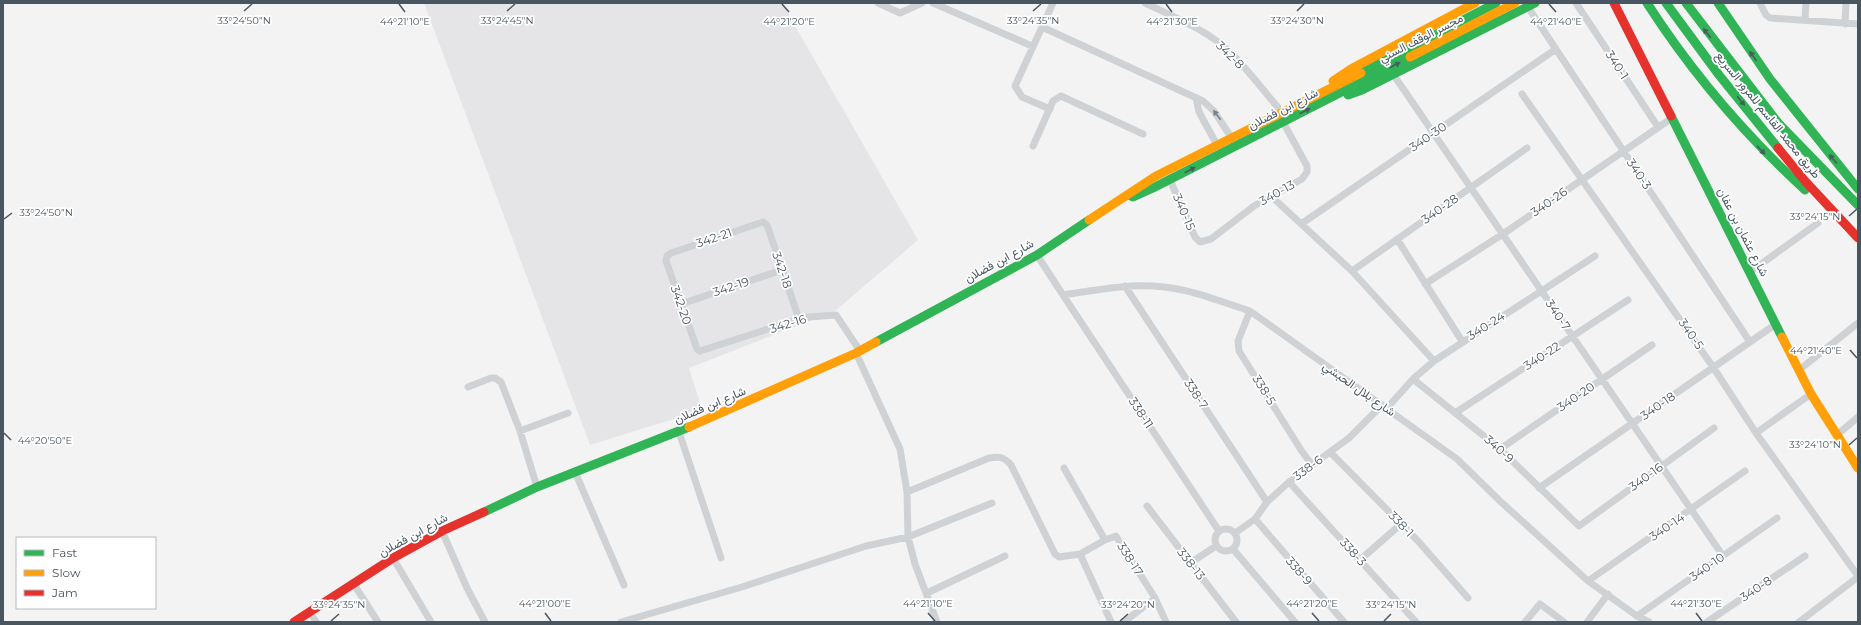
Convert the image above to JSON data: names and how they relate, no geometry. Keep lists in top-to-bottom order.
{
  "streets": {
    "main road": [
      "مجسر الوقف السني",
      "شارع ابن فضلان",
      "طريق محمد القاسم للمرور السريع",
      "شارع عثمان بن عفان"
    ],
    "street": [
      "342-8",
      "340-1",
      "340-30",
      "340-3",
      "340-13",
      "340-26",
      "340-28",
      "340-15",
      "342-21",
      "342-18",
      "342-19",
      "342-20",
      "340-7",
      "342-16",
      "340-24",
      "340-5",
      "340-22",
      "شارع بلال الحبشي",
      "338-5",
      "338-7",
      "340-20",
      "340-18",
      "338-11",
      "340-9",
      "338-6",
      "340-16",
      "338-1",
      "340-14",
      "338-3",
      "338-17",
      "338-13",
      "340-10",
      "338-9",
      "340-8"
    ]
  },
  "crossings": [
    ["مجسر الوقف السني", "شارع ابن فضلان"],
    ["342-8", "شارع ابن فضلان"],
    ["340-1", "340-26"],
    ["شارع ابن فضلان", "340-13"],
    ["شارع ابن فضلان", "340-15"],
    ["شارع ابن فضلان", "342-16"],
    ["340-30", "340-3"],
    ["340-30", "340-7"],
    ["340-3", "340-26"],
    ["340-3", "340-18"],
    ["340-13", "340-15"],
    ["340-26", "شارع عثمان بن عفان"],
    ["340-26", "340-7"],
    ["340-26", "340-5"],
    ["340-28", "340-7"],
    ["شارع عثمان بن عفان", "340-18"],
    ["342-21", "342-18"],
    ["342-21", "342-20"],
    ["342-18", "342-19"],
    ["342-18", "342-16"],
    ["342-19", "342-20"],
    ["342-20", "342-16"],
    ["340-7", "340-24"],
    ["340-7", "340-22"],
    ["340-7", "340-20"],
    ["340-7", "340-18"],
    ["340-7", "340-16"],
    ["340-7", "340-14"],
    ["340-7", "340-10"],
    ["340-24", "شارع بلال الحبشي"],
    ["340-24", "340-9"],
    ["340-24", "338-6"],
    ["340-5", "340-18"],
    ["340-22", "340-9"],
    ["شارع بلال الحبشي", "338-5"],
    ["شارع بلال الحبشي", "338-7"],
    ["شارع بلال الحبشي", "338-11"],
    ["شارع بلال الحبشي", "338-6"],
    ["شارع بلال الحبشي", "340-14"],
    ["شارع بلال الحبشي", "340-10"],
    ["338-5", "338-6"],
    ["338-7", "338-6"],
    ["340-20", "340-9"],
    ["340-18", "340-9"],
    ["338-11", "338-6"],
    ["340-9", "340-16"],
    ["338-6", "338-1"],
    ["338-6", "338-3"],
    ["338-6", "338-9"]
  ],
  "legend": ["Fast", "Slow", "Jam"],
  "coordinates": [
    "33°24'50\"N",
    "33°24'35\"N",
    "33°24'30\"N",
    "33°24'45\"N",
    "44°21'20\"E",
    "44°21'10\"E",
    "44°21'30\"E",
    "44°21'40\"E",
    "33°24'15\"N",
    "44°20'50\"E",
    "33°24'10\"N",
    "44°21'00\"E",
    "33°24'20\"N"
  ]
}
